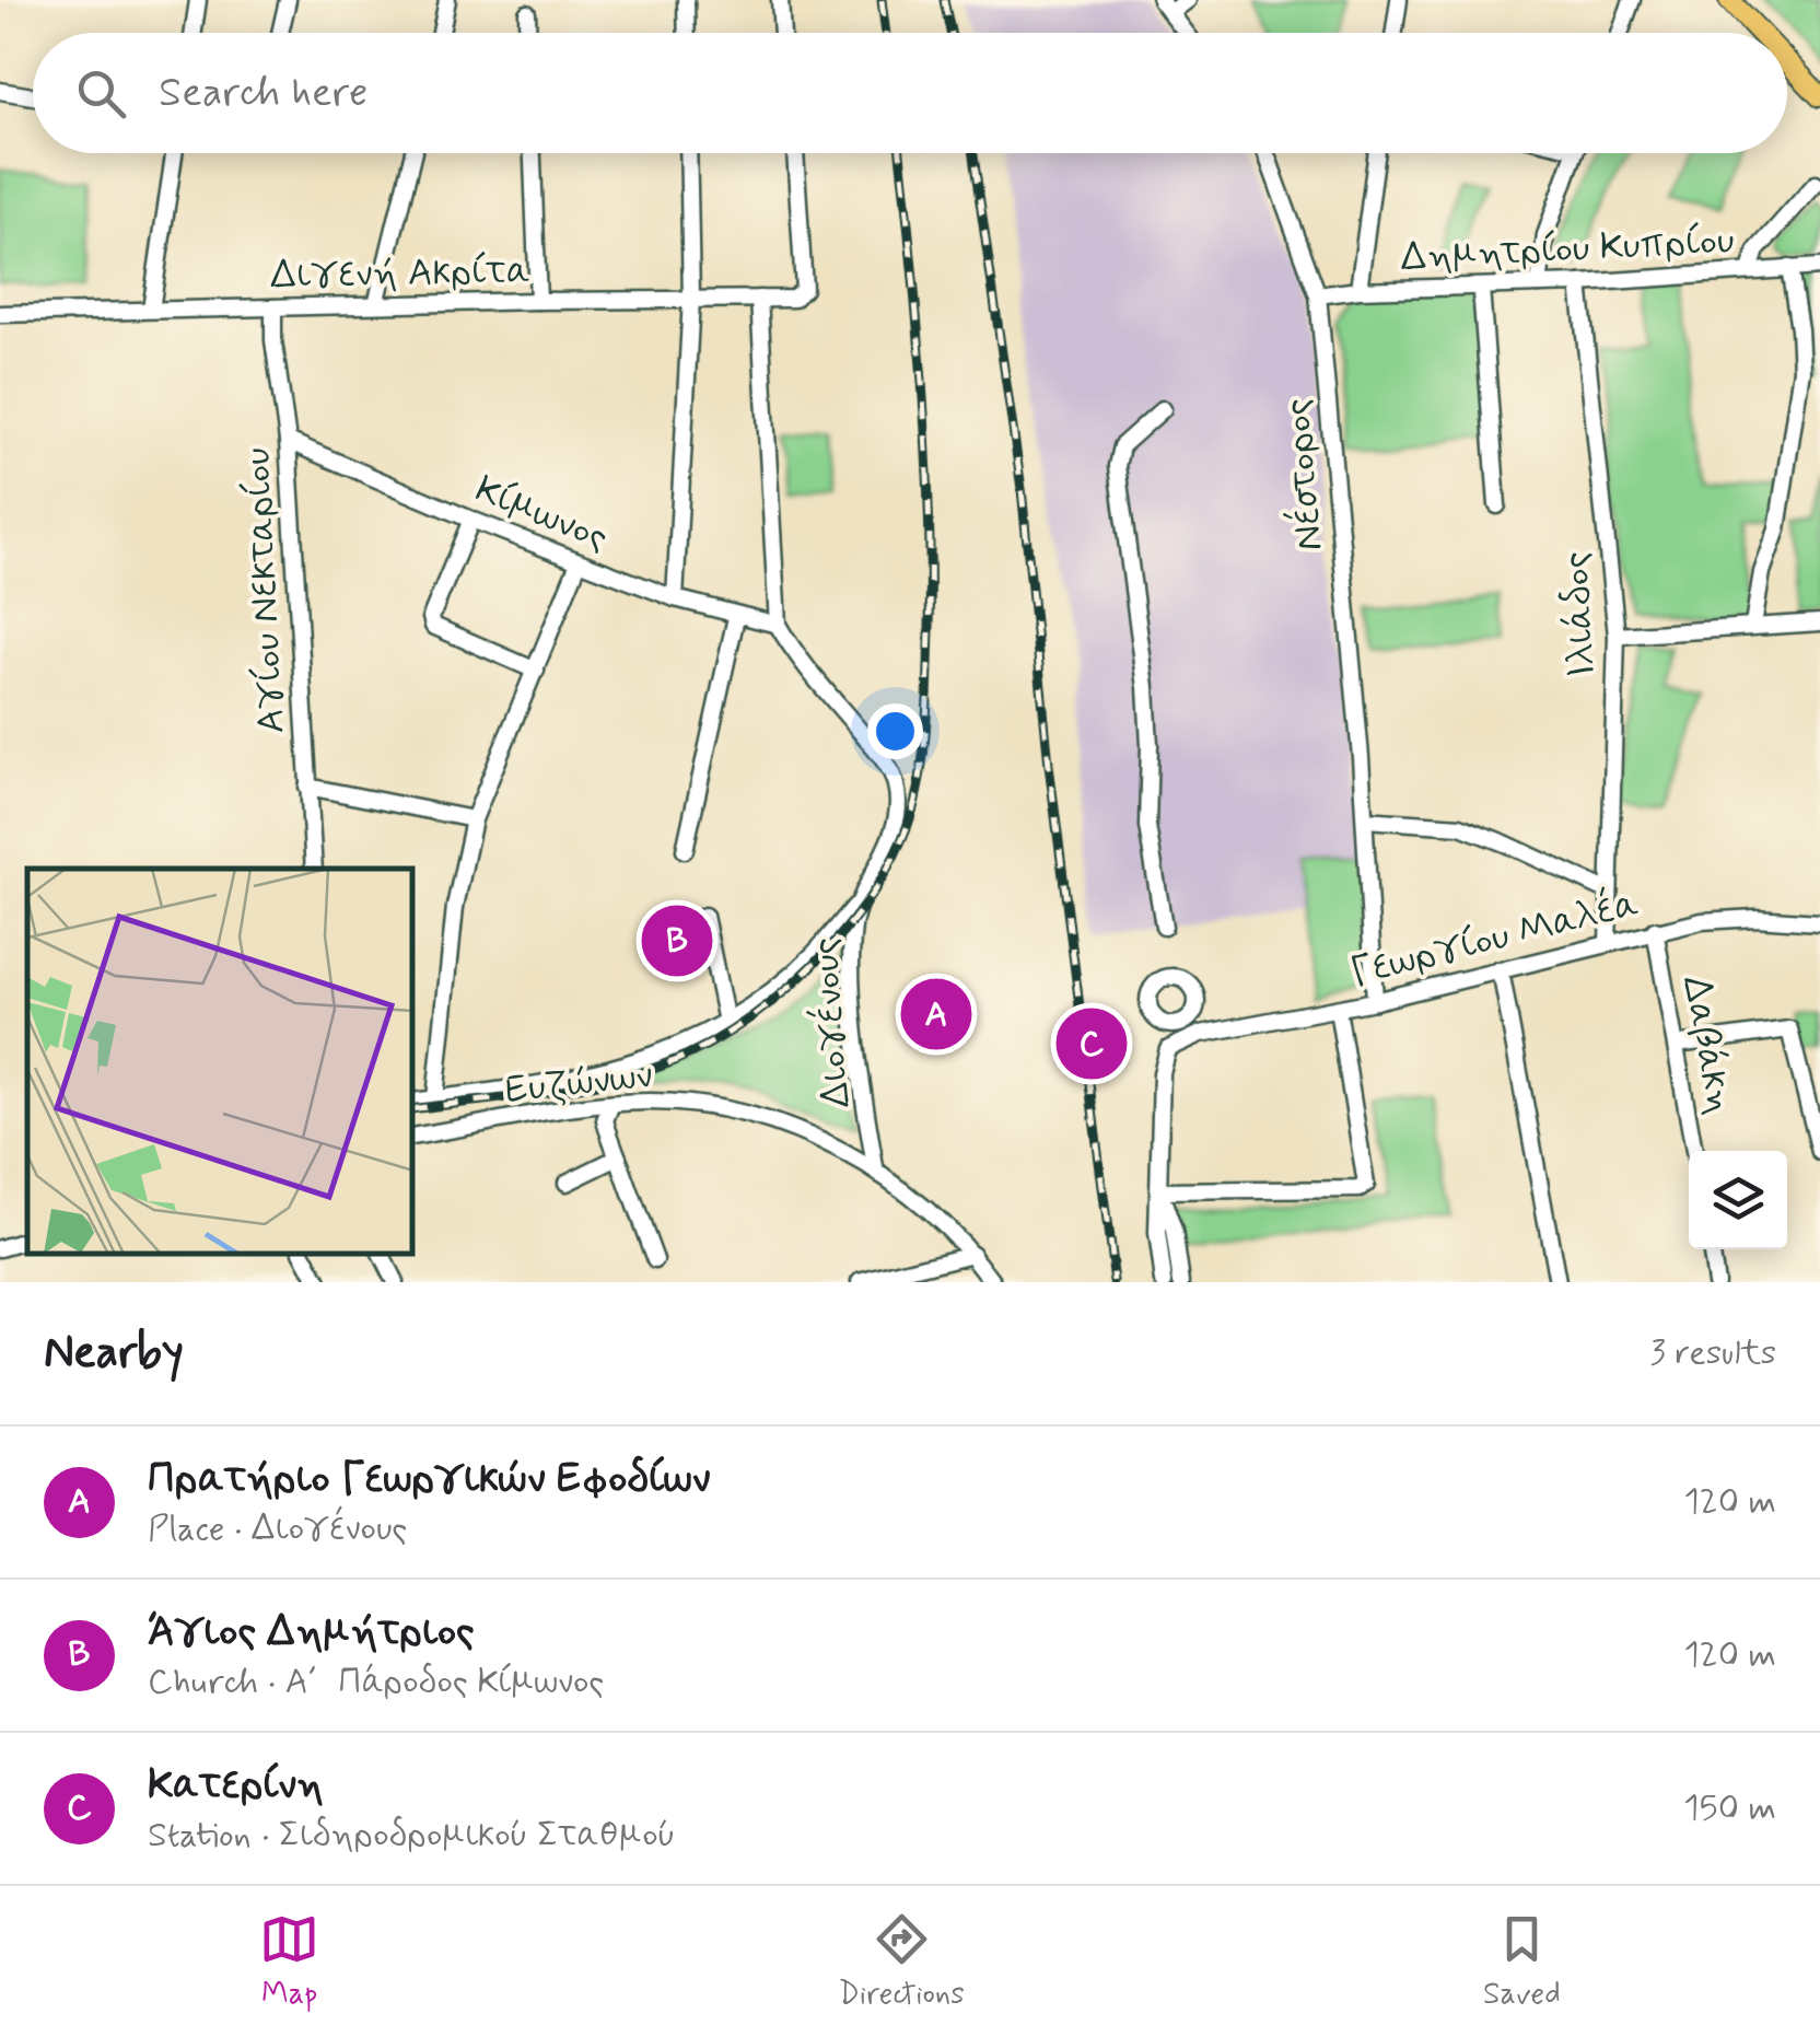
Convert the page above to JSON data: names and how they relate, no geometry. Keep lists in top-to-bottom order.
{
  "streets": {
    "street": [
      "Δημητρίου Κυπρίου",
      "Διγενή Ακρίτα",
      "Νέστορος",
      "Κίμωνος",
      "Αγίου Νεκταρίου",
      "Ιλιάδος",
      "Γεωργίου Μαλέα",
      "Διογένους",
      "Δαβάκη",
      "Ευζώνων"
    ]
  },
  "crossings": [
    ["Δημητρίου Κυπρίου", "Νέστορος"],
    ["Δημητρίου Κυπρίου", "Ιλιάδος"],
    ["Διγενή Ακρίτα", "Αγίου Νεκταρίου"],
    ["Νέστορος", "Γεωργίου Μαλέα"],
    ["Κίμωνος", "Αγίου Νεκταρίου"],
    ["Κίμωνος", "Διογένους"],
    ["Ιλιάδος", "Γεωργίου Μαλέα"],
    ["Γεωργίου Μαλέα", "Δαβάκη"],
    ["Διογένους", "Ευζώνων"]
  ],
  "page": {
    "search": "Search here",
    "pins": ["B", "A", "C"],
    "heading": ["Nearby", "3 results"],
    "list": [
      {
        "mark": "A",
        "name": "Πρατήριο Γεωργικών Εφοδίων",
        "note": "Place · Διογένους",
        "value": "120 m"
      },
      {
        "mark": "B",
        "name": "Άγιος Δημήτριος",
        "note": "Church · Α΄ Πάροδος Κίμωνος",
        "value": "120 m"
      },
      {
        "mark": "C",
        "name": "Κατερίνη",
        "note": "Station · Σιδηροδρομικού Σταθμού",
        "value": "150 m"
      }
    ],
    "nav": ["Map", "Directions", "Saved"]
  }
}
